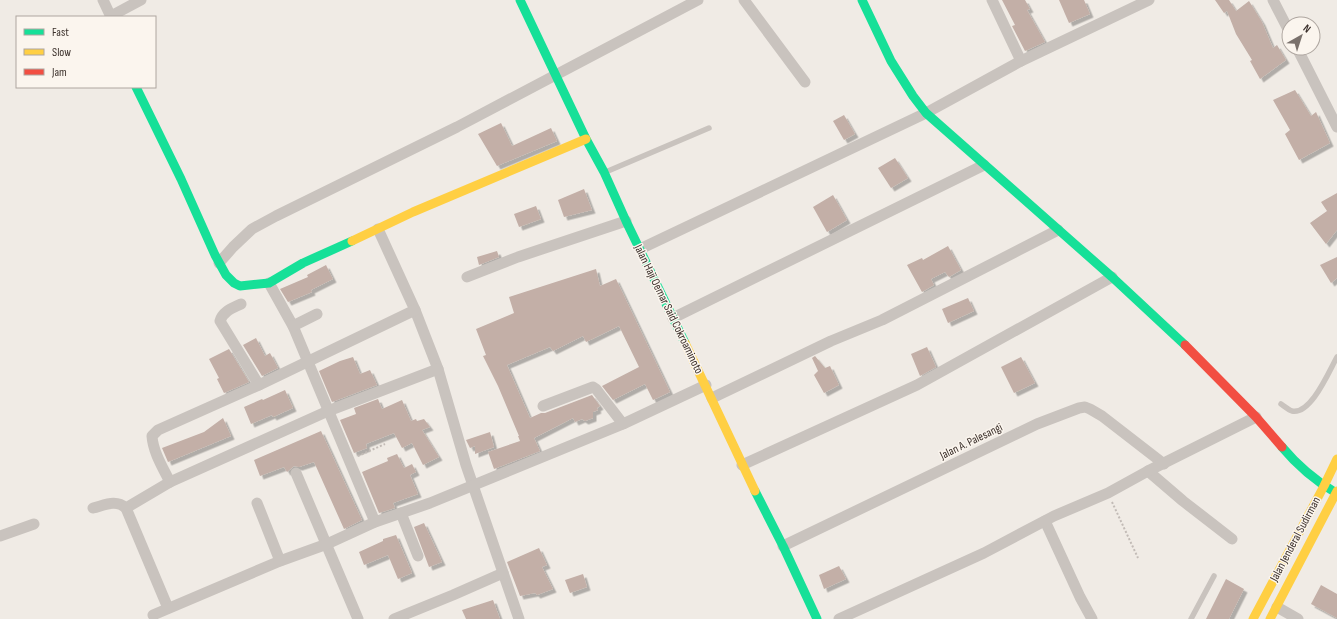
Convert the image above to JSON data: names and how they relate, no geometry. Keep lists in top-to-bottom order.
{
  "streets": {
    "main road": ["Jalan Haji Oemar Said Cokroaminoto", "Jalan Jenderal Sudirman"],
    "street": ["Jalan A. Palesangi"]
  },
  "crossings": [
    ["Jalan Haji Oemar Said Cokroaminoto", "Jalan A. Palesangi"]
  ],
  "legend": ["Fast", "Slow", "Jam"],
  "north": "top right"
}
